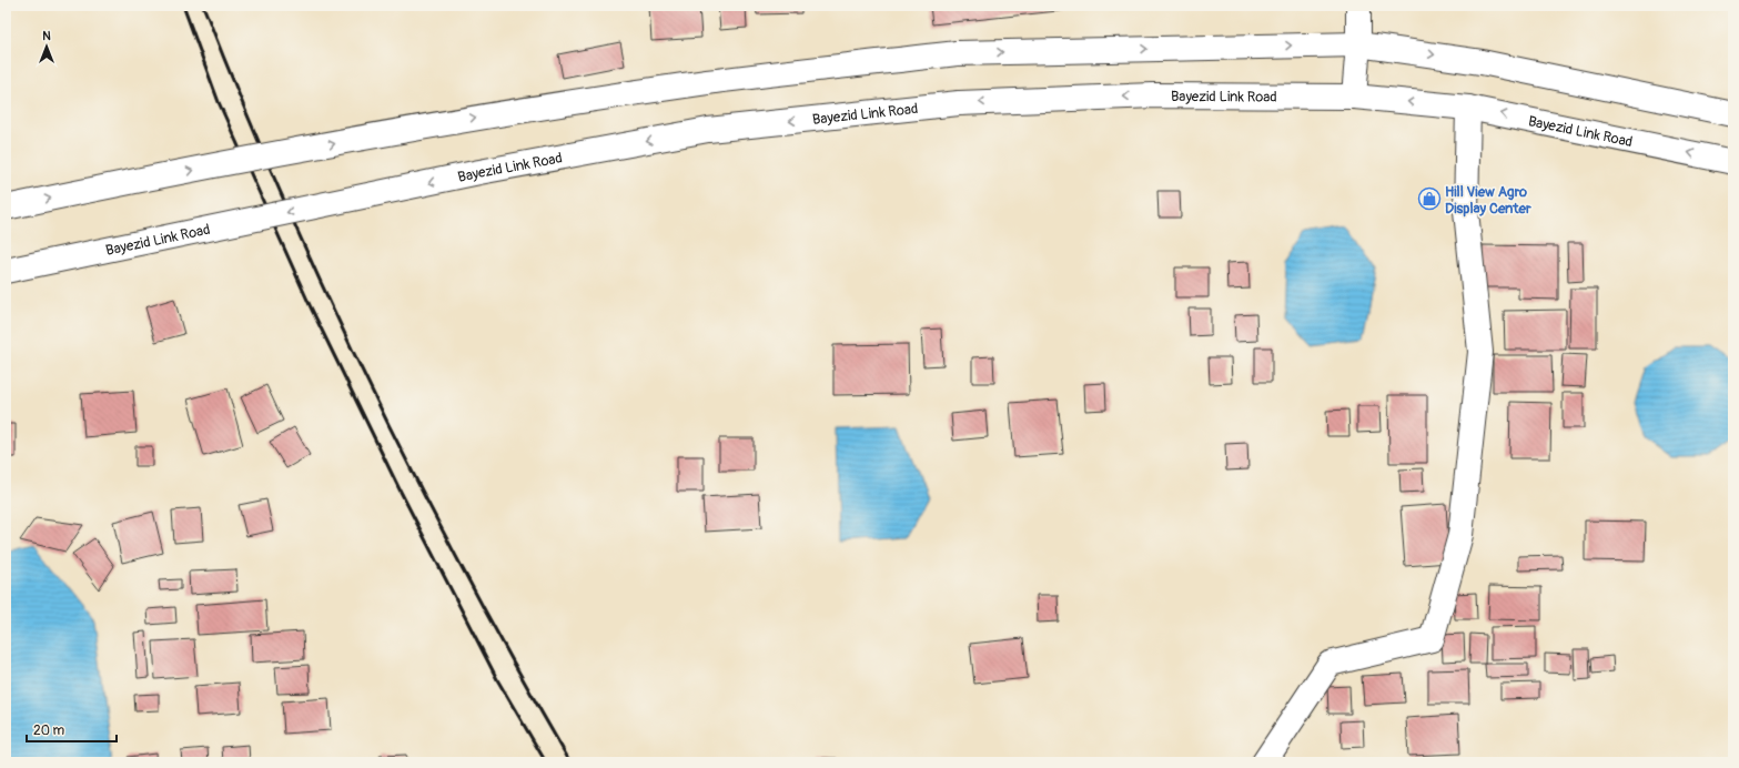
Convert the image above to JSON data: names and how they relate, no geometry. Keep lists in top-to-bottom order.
{
  "streets": {
    "main road": ["Bayezid Link Road"]
  },
  "places": {
    "shop": ["Hill View Agro Display Center"]
  },
  "scale_bar": "20 m",
  "north": "top"
}
